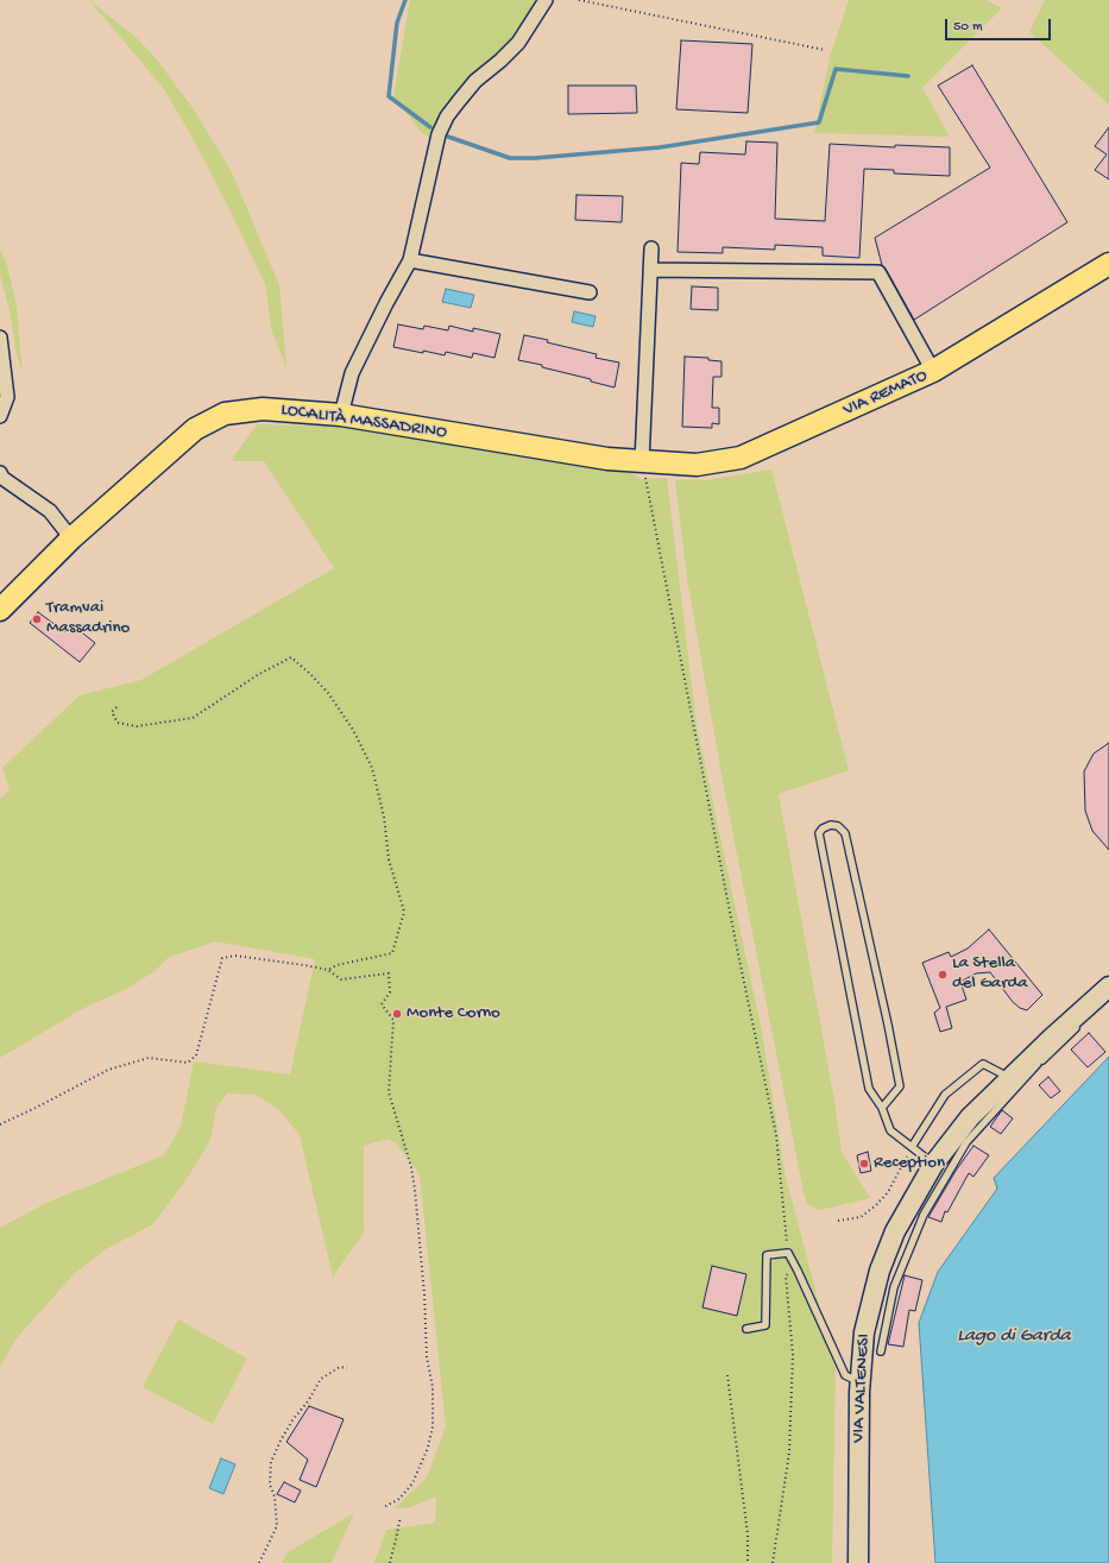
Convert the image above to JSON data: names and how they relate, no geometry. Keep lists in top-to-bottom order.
{
  "streets": {
    "main road": ["VIA REMATO", "LOCALITÀ MASSADRINO"],
    "street": ["VIA VALTENESI"]
  },
  "crossings": [
    ["VIA REMATO", "LOCALITÀ MASSADRINO"]
  ],
  "water": ["Lago di Garda"],
  "places": [
    "Tramvai Massadrino",
    "La Stella del Garda",
    "Monte Corno",
    "Reception"
  ],
  "scale_bar": "50 m"
}
